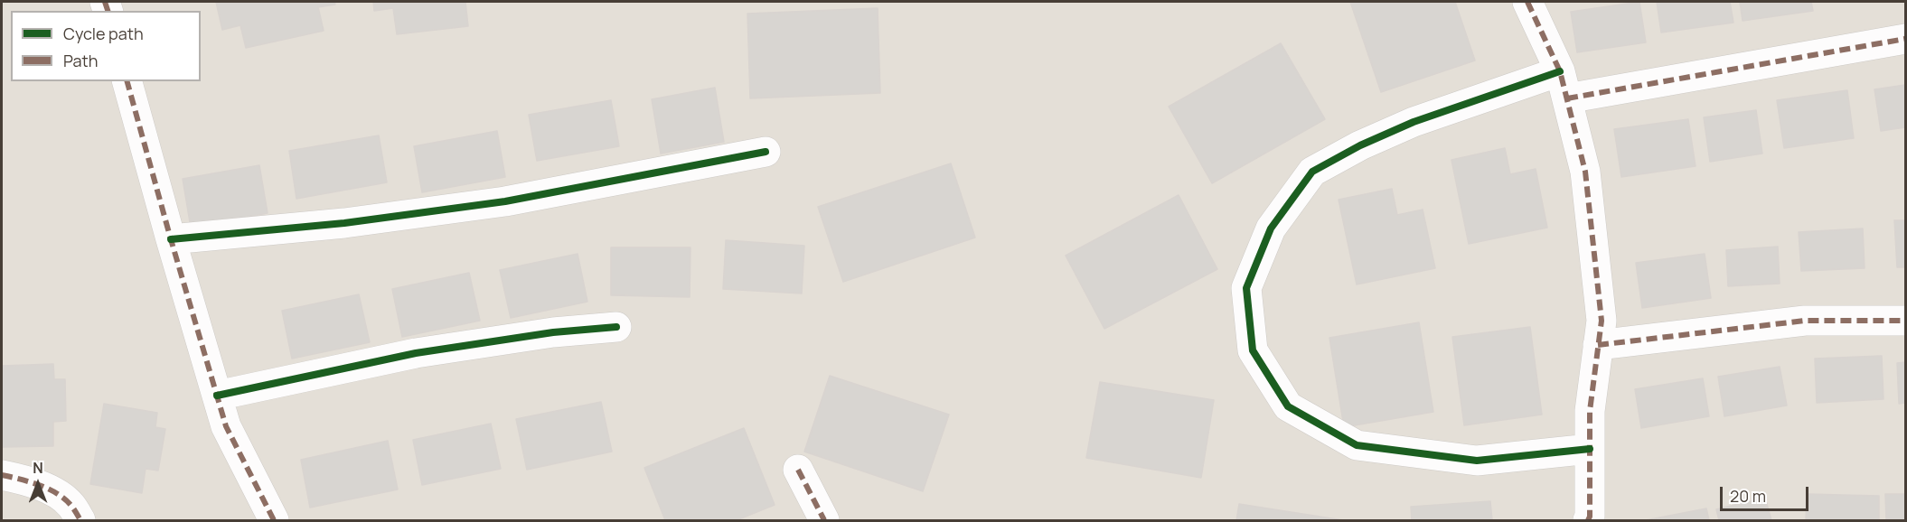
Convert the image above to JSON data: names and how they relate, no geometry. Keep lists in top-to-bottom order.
{
  "legend": ["Cycle path", "Path"],
  "scale_bar": "20 m",
  "north": "top"
}
